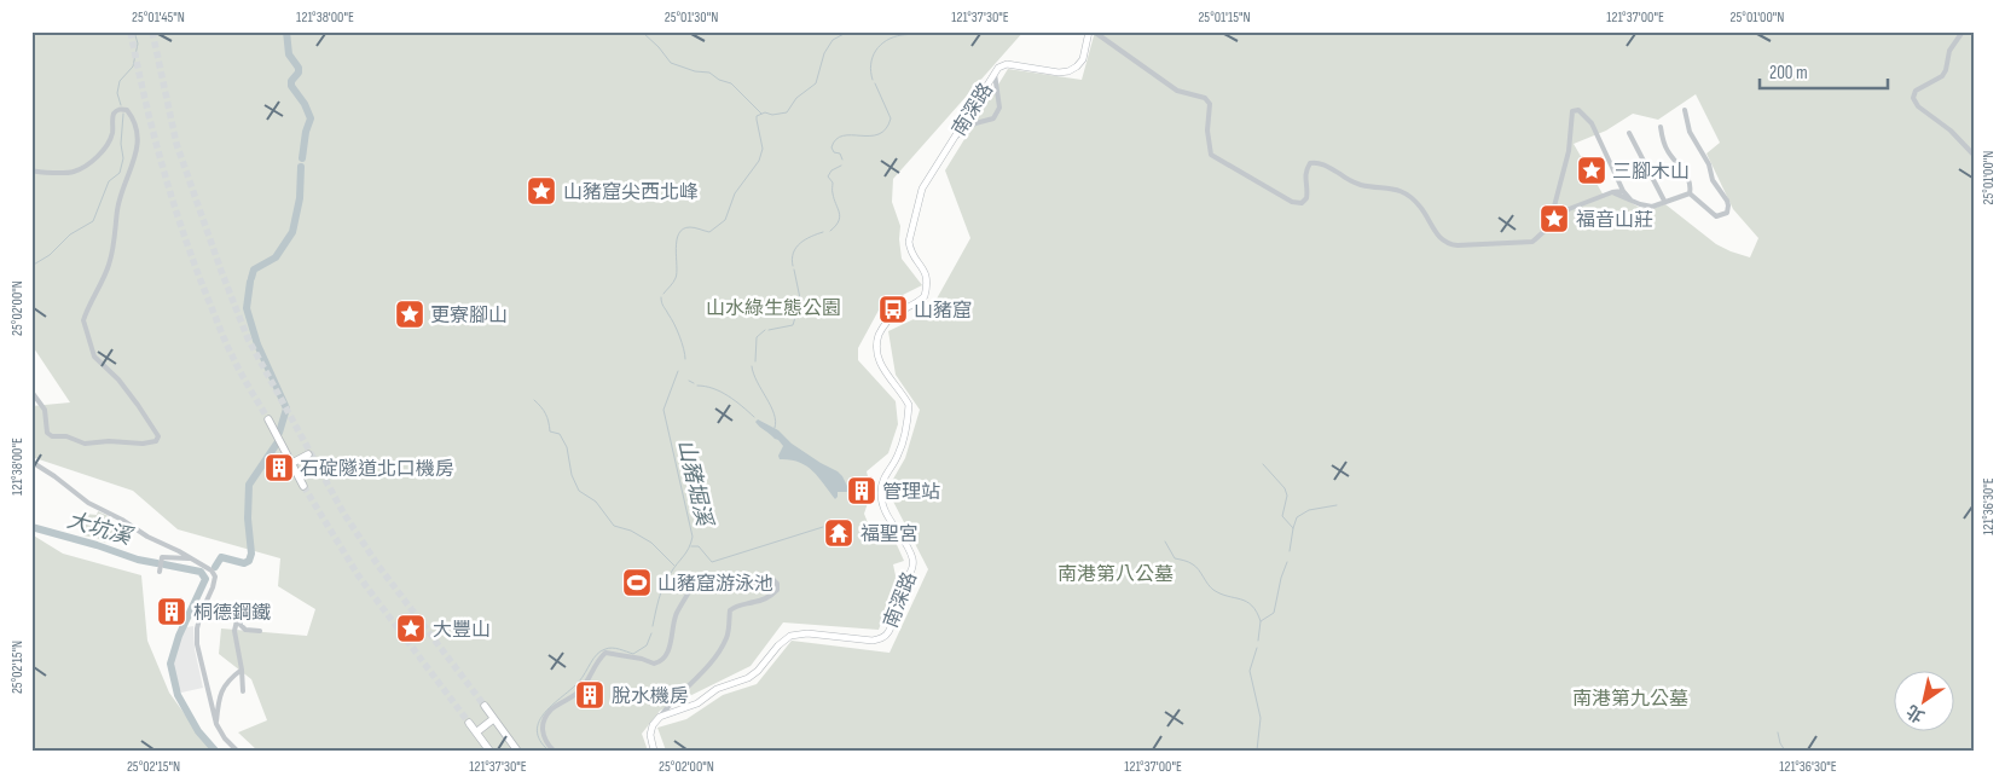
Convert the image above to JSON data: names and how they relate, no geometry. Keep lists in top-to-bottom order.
{
  "streets": {
    "main road": ["南深路"]
  },
  "water": ["山豬堀溪", "大坑溪"],
  "parks": ["山水綠生態公園", "南港第八公墓", "南港第九公墓"],
  "places": {
    "place": [
      "三腳木山",
      "山豬窟尖西北峰",
      "福音山莊",
      "更寮腳山",
      "大豐山"
    ],
    "bus stop": ["山豬窟"],
    "building": [
      "石碇隧道北口機房",
      "管理站",
      "桐德鋼鐵",
      "脫水機房"
    ],
    "temple": ["福聖宮"],
    "sports": ["山豬窟游泳池"]
  },
  "scale_bar": "200 m",
  "north": "bottom left",
  "coordinates": [
    "25°01'45\"N",
    "121°38'00\"E",
    "25°01'30\"N",
    "121°37'30\"E",
    "25°01'15\"N",
    "121°37'00\"E",
    "25°01'00\"N",
    "25°02'00\"N",
    "121°36'30\"E",
    "25°02'15\"N"
  ]
}
